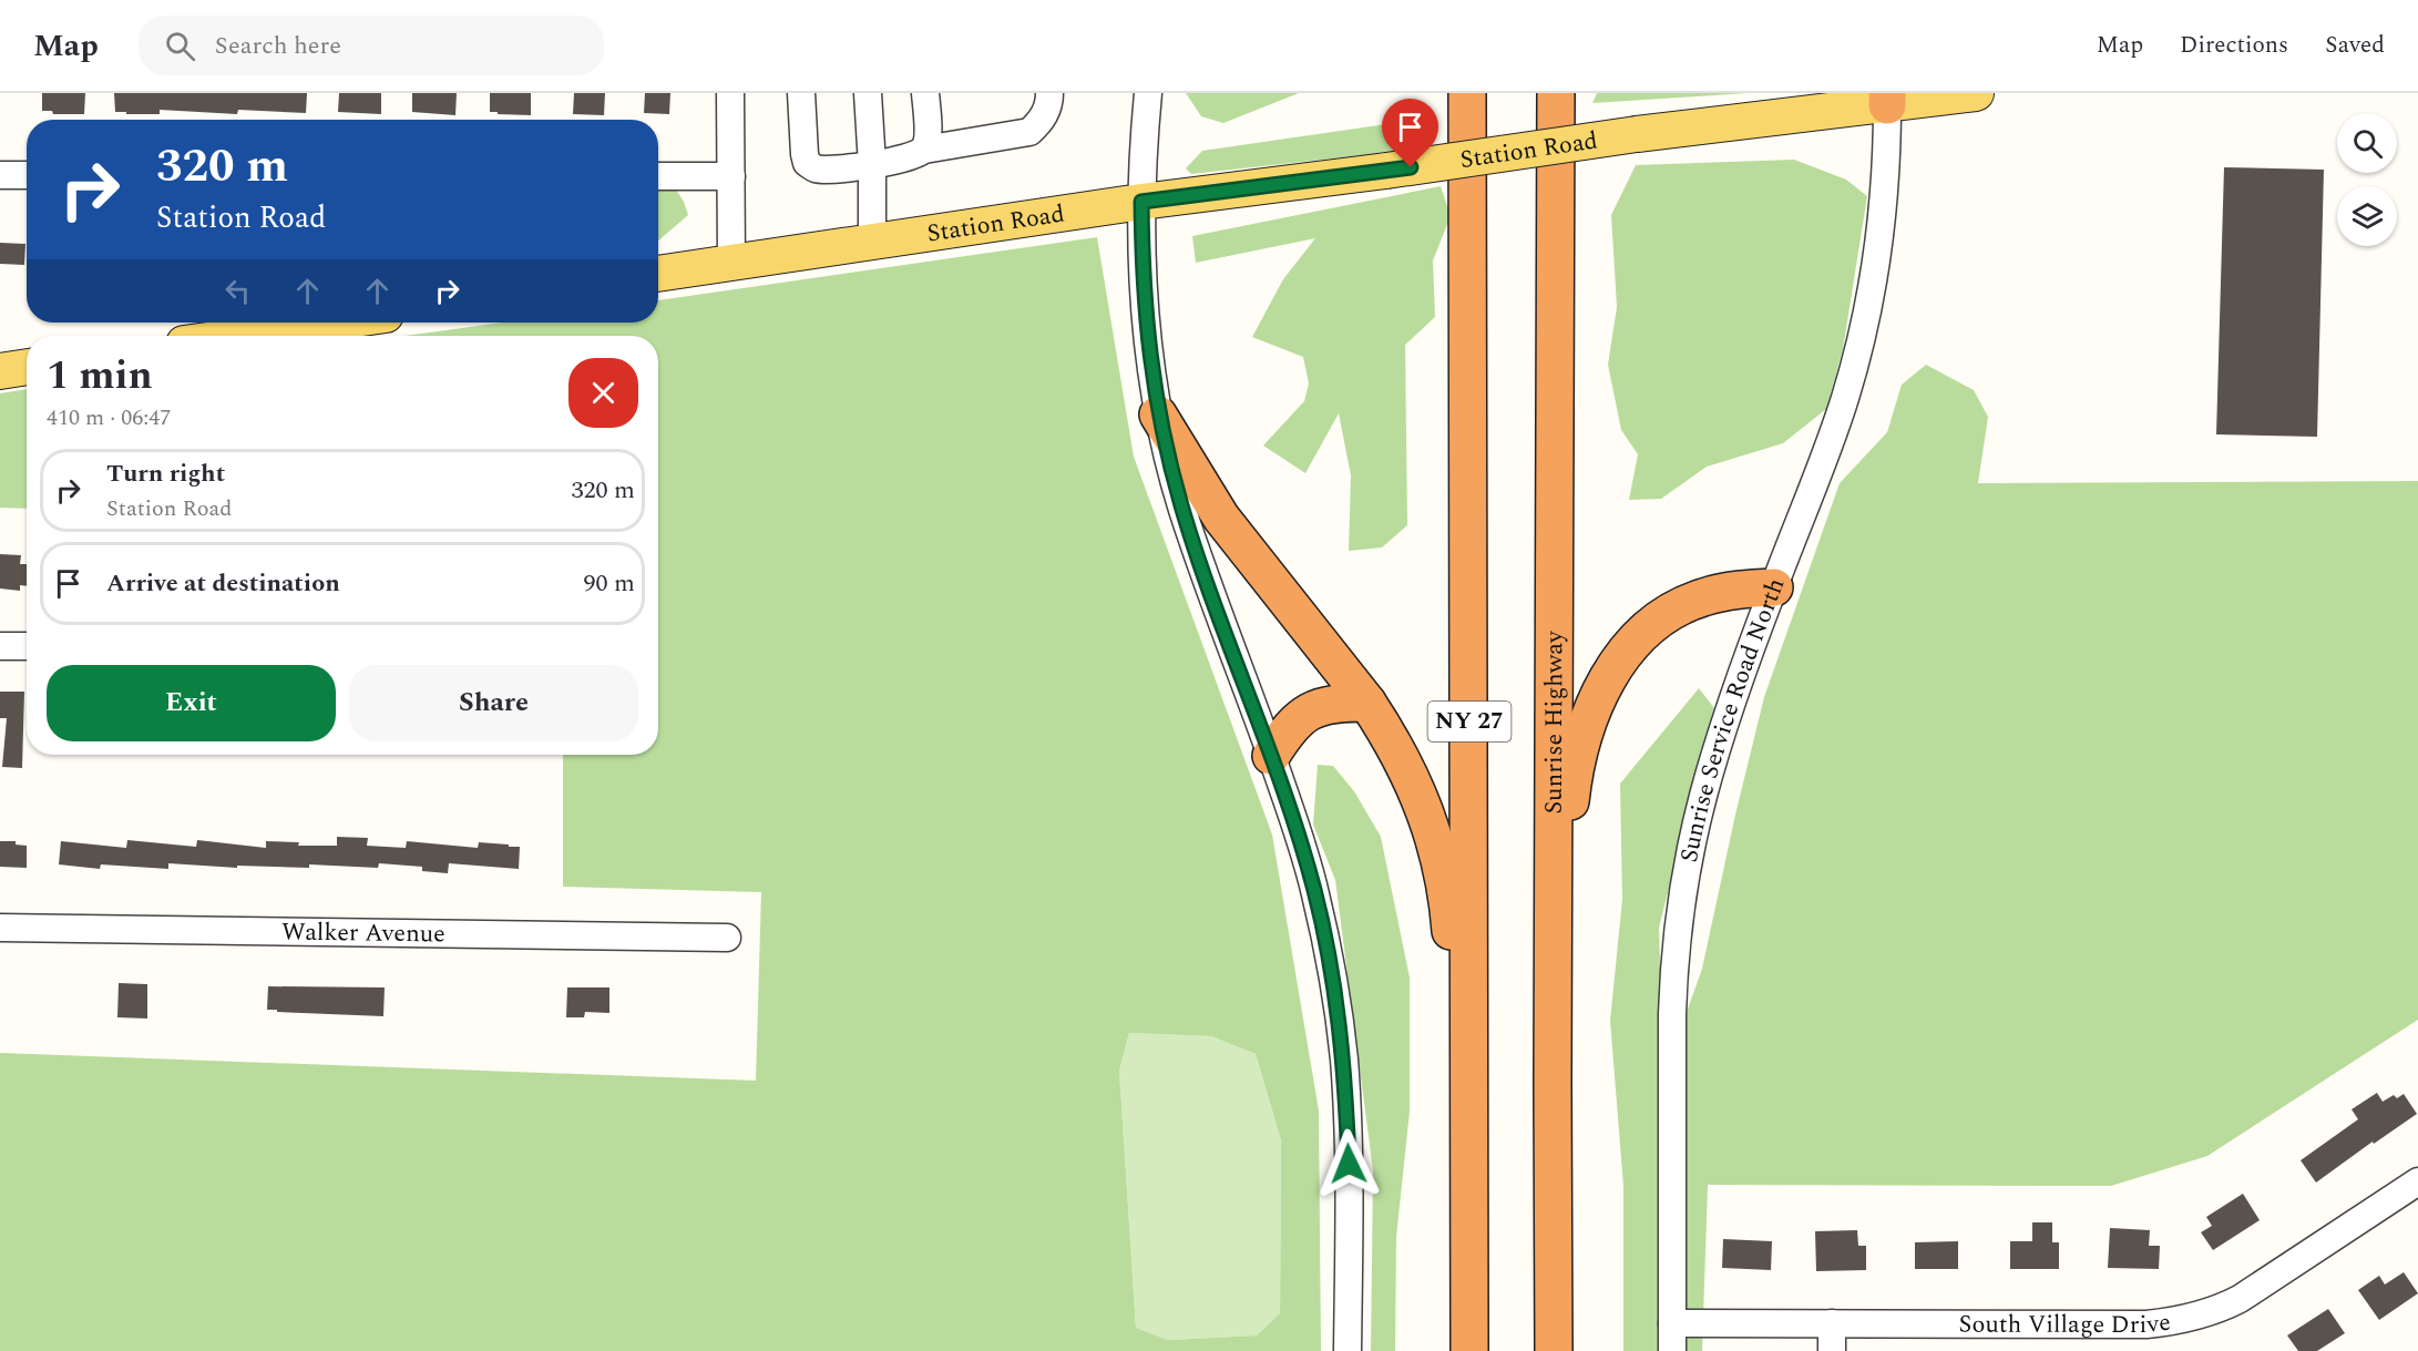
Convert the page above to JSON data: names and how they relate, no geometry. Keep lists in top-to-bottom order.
{
  "streets": {
    "highway": ["NY 27", "Sunrise Highway"],
    "main road": ["Station Road"],
    "street": ["Sunrise Service Road North", "Walker Avenue", "South Village Drive"]
  },
  "crossings": [
    ["Station Road", "Sunrise Service Road North"],
    ["Sunrise Service Road North", "South Village Drive"]
  ],
  "page": {
    "header": "Map",
    "search": "Search here",
    "nav": ["Map", "Directions", "Saved"],
    "turn": ["320 m", "Station Road"],
    "heading": ["1 min", "410 m · 06:47"],
    "list": [
      {
        "name": "Turn right",
        "note": "Station Road",
        "value": "320 m"
      },
      {
        "name": "Arrive at destination",
        "value": "90 m"
      }
    ],
    "buttons": ["Exit", "Share"]
  }
}
